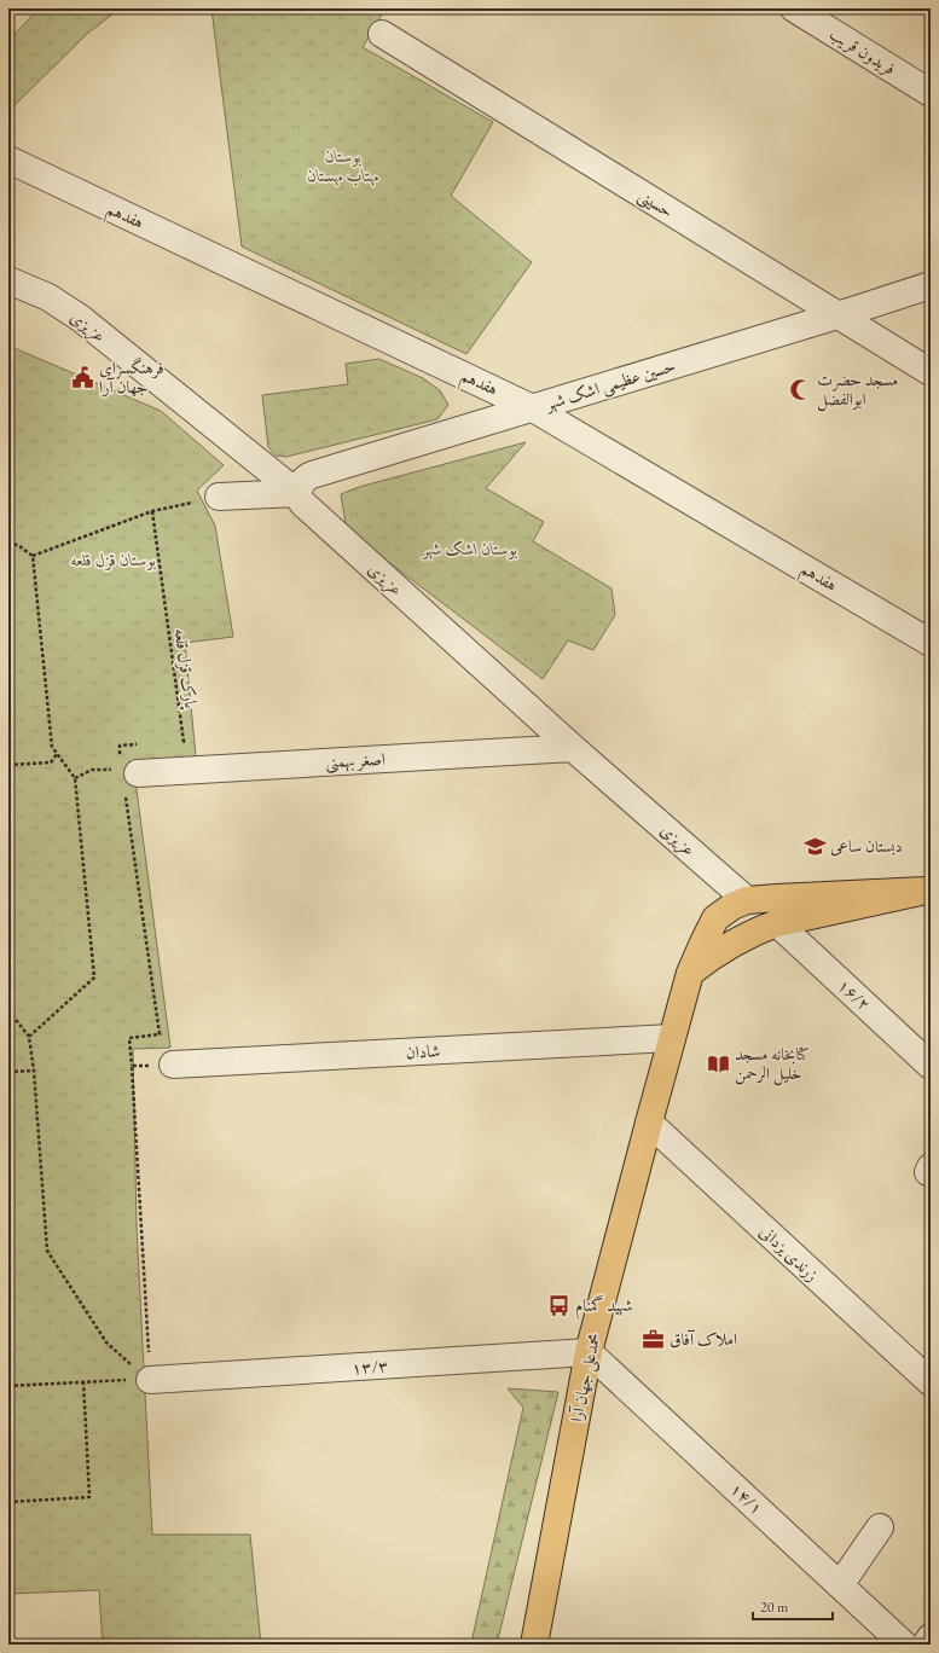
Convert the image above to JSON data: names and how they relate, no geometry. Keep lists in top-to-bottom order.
{
  "streets": {
    "main road": ["محمدعلی جهان آرا"],
    "street": [
      "فریدون قریب",
      "حسینی",
      "هفدهم",
      "عزیزی",
      "حسین عظیمی اشک شهر",
      "اصغر بهمنی",
      "۱۶/۲",
      "شادان",
      "زرندی یزدانی",
      "۱۳/۳",
      "۱۴/۱"
    ],
    "path": ["پارک قزل قلعه"]
  },
  "crossings": [
    ["حسینی", "حسین عظیمی اشک شهر"],
    ["هفدهم", "حسین عظیمی اشک شهر"],
    ["عزیزی", "حسین عظیمی اشک شهر"],
    ["عزیزی", "اصغر بهمنی"],
    ["عزیزی", "محمدعلی جهان آرا"],
    ["شادان", "محمدعلی جهان آرا"],
    ["زرندی یزدانی", "محمدعلی جهان آرا"],
    ["۱۳/۳", "محمدعلی جهان آرا"],
    ["۱۳/۳", "۱۴/۱"],
    ["محمدعلی جهان آرا", "۱۴/۱"]
  ],
  "parks": ["بوستان مهتاب مهستان", "بوستان اشک شهر", "بوستان قزل قلعه"],
  "places": {
    "public building": ["فرهنگسرای جهان آرا"],
    "mosque": ["مسجد حضرت ابوالفضل"],
    "school or university": ["دبستان ساعی"],
    "library": ["كتابخانه مسجد خليل الرحمن"],
    "bus stop": ["شهید گمنام"],
    "office": ["املاک آفاق"]
  },
  "scale_bar": "20 m"
}
